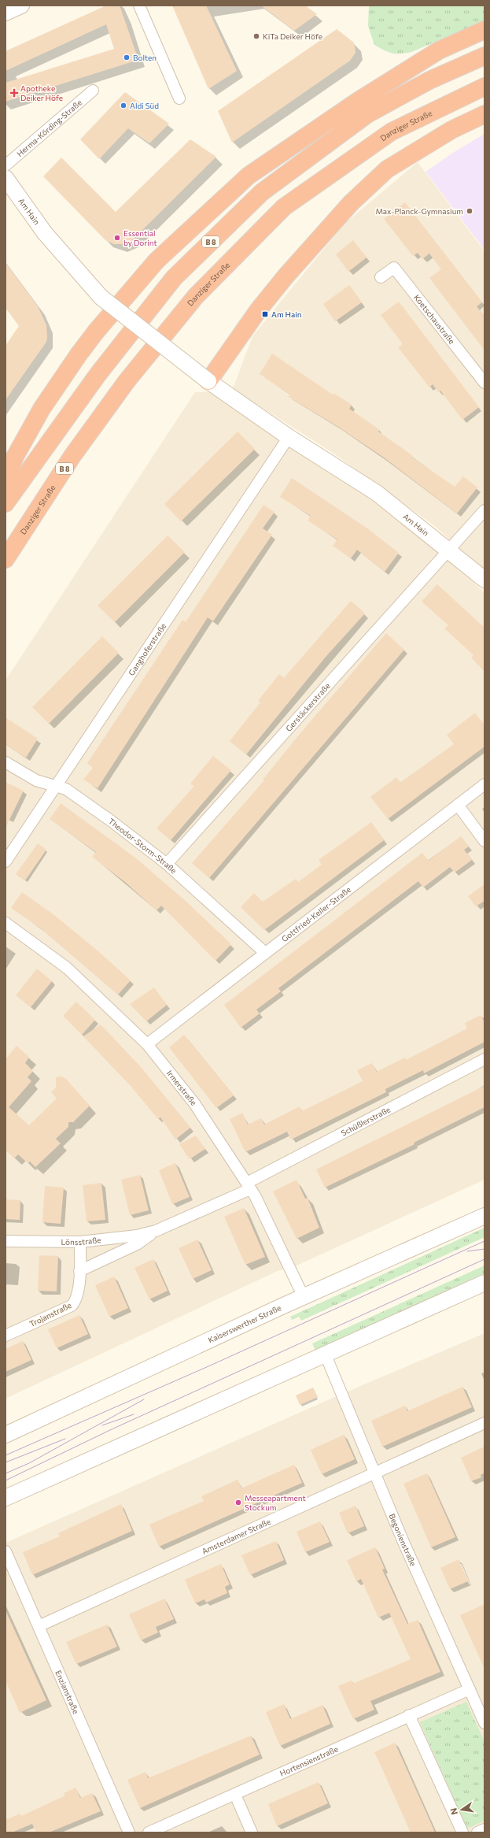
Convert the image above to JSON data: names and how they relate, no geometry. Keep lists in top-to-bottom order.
{
  "streets": {
    "highway": ["Danziger Straße", "B 8"],
    "street": [
      "Herma-Körding-Straße",
      "Am Hain",
      "Koetschaustraße",
      "Ganghoferstraße",
      "Gerstäckerstraße",
      "Theodor-Storm-Straße",
      "Gottfried-Keller-Straße",
      "Irmerstraße",
      "Schüßlerstraße",
      "Lönsstraße",
      "Trojanstraße",
      "Kaiserswerther Straße",
      "Amsterdamer Straße",
      "Begonienstraße",
      "Enzianstraße",
      "Hortensienstraße"
    ]
  },
  "crossings": [
    ["Am Hain", "Ganghoferstraße"],
    ["Am Hain", "Gerstäckerstraße"],
    ["Ganghoferstraße", "Theodor-Storm-Straße"],
    ["Gerstäckerstraße", "Theodor-Storm-Straße"],
    ["Theodor-Storm-Straße", "Gottfried-Keller-Straße"],
    ["Gottfried-Keller-Straße", "Irmerstraße"],
    ["Irmerstraße", "Schüßlerstraße"],
    ["Irmerstraße", "Lönsstraße"],
    ["Irmerstraße", "Kaiserswerther Straße"],
    ["Schüßlerstraße", "Lönsstraße"],
    ["Lönsstraße", "Trojanstraße"],
    ["Amsterdamer Straße", "Begonienstraße"],
    ["Amsterdamer Straße", "Enzianstraße"],
    ["Begonienstraße", "Hortensienstraße"]
  ],
  "places": {
    "other": [
      "KiTa Deiker Höfe",
      "Bolten",
      "Aldi Süd",
      "Max-Planck-Gymnasium",
      "Essential by Dorint",
      "Messeapartment Stockum"
    ],
    "health": ["Apotheke Deiker Höfe"],
    "transit": ["Am Hain"]
  },
  "north": "left"
}
